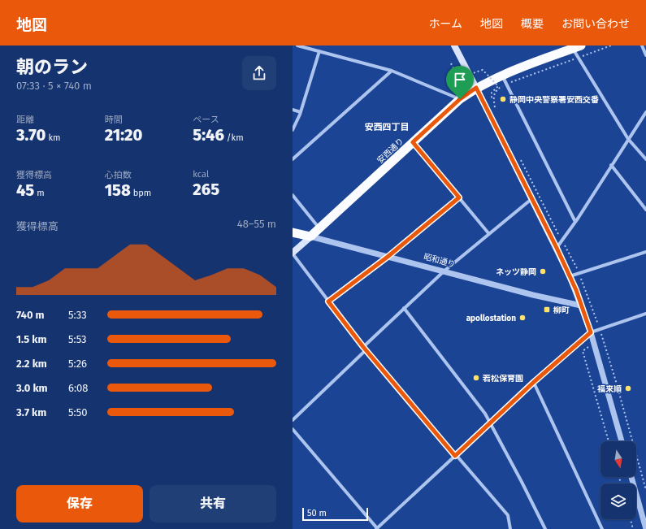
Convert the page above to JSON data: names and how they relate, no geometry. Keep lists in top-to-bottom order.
{
  "streets": {
    "highway": ["昭和通り"]
  },
  "districts": ["安西四丁目"],
  "places": {
    "other": [
      "静岡中央警察署安西交番",
      "ネッツ静岡",
      "apollostation",
      "若松保育園",
      "福来順"
    ],
    "transit": ["柳町"]
  },
  "scale_bar": "50 m",
  "north": "bottom",
  "page": {
    "header": "地図",
    "nav": [
      "ホーム",
      "地図",
      "概要",
      "お問い合わせ"
    ],
    "heading": ["朝のラン", "07:33 · 5 × 740 m"],
    "stats": [
      ["距離", "3.70 km"],
      ["時間", "21:20"],
      ["ペース", "5:46 /km"],
      ["獲得標高", "45 m"],
      ["心拍数", "158 bpm"],
      ["kcal", "265"]
    ],
    "chart": ["獲得標高", "48–55 m"],
    "list": [
      {
        "name": "740 m",
        "note": "5:33"
      },
      {
        "name": "1.5 km",
        "note": "5:53"
      },
      {
        "name": "2.2 km",
        "note": "5:26"
      },
      {
        "name": "3.0 km",
        "note": "6:08"
      },
      {
        "name": "3.7 km",
        "note": "5:50"
      }
    ],
    "buttons": ["保存", "共有"],
    "scale": "50 m"
  }
}
